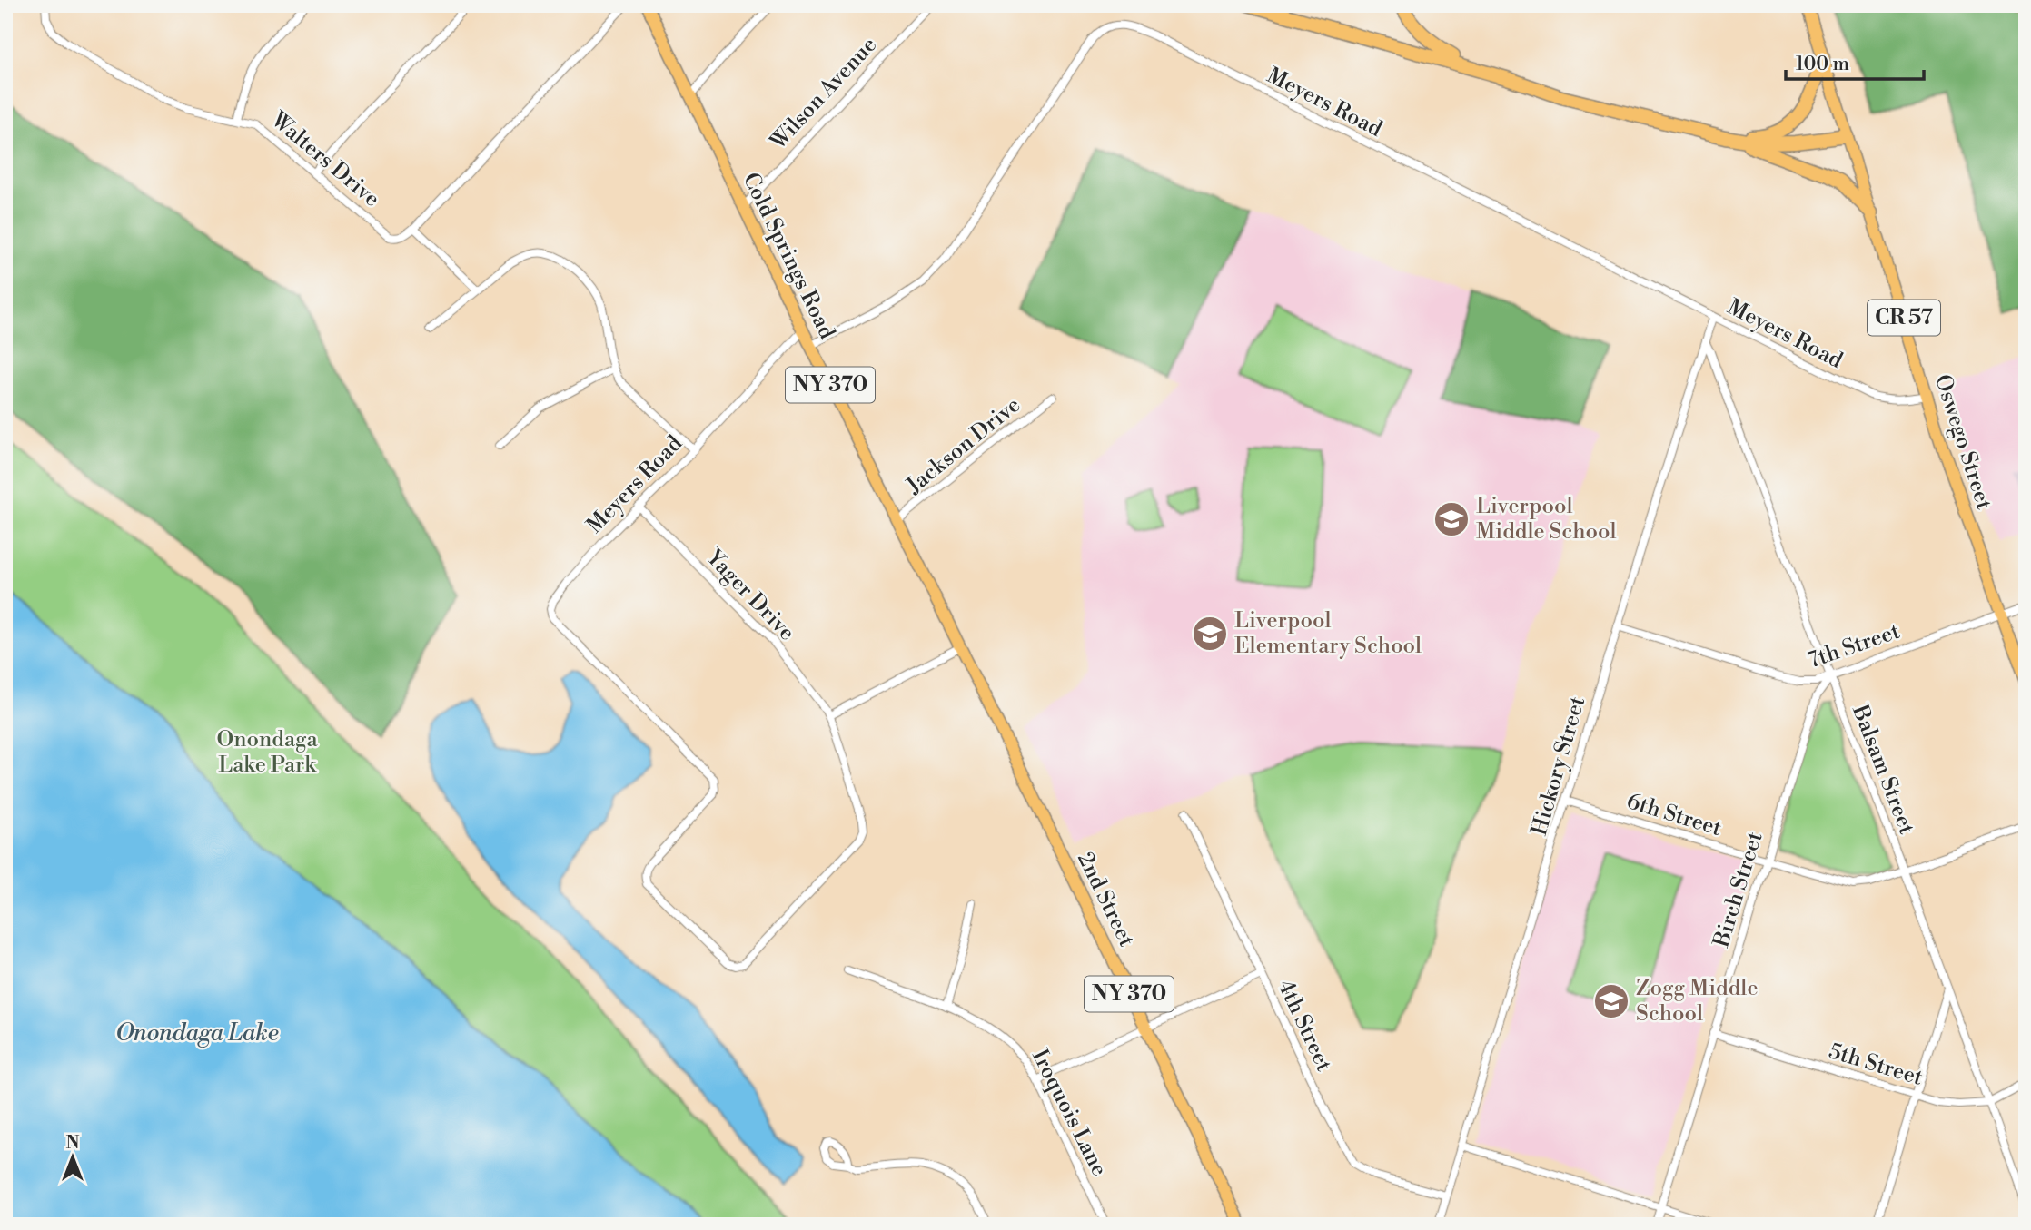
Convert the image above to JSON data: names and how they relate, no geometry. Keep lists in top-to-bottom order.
{
  "streets": {
    "main road": [
      "Cold Springs Road",
      "CR 57",
      "NY 370",
      "Oswego Street",
      "2nd Street"
    ],
    "street": [
      "Wilson Avenue",
      "Meyers Road",
      "Walters Drive",
      "Jackson Drive",
      "Yager Drive",
      "7th Street",
      "Hickory Street",
      "Balsam Street",
      "6th Street",
      "Birch Street",
      "4th Street",
      "5th Street",
      "Iroquois Lane"
    ]
  },
  "crossings": [
    ["Wilson Avenue", "Cold Springs Road"],
    ["Meyers Road", "Cold Springs Road"],
    ["Meyers Road", "Oswego Street"],
    ["Meyers Road", "Yager Drive"],
    ["Meyers Road", "Hickory Street"],
    ["Cold Springs Road", "Jackson Drive"],
    ["Cold Springs Road", "2nd Street"],
    ["CR 57", "Oswego Street"],
    ["Oswego Street", "7th Street"],
    ["7th Street", "Hickory Street"],
    ["7th Street", "Balsam Street"],
    ["7th Street", "Birch Street"],
    ["Hickory Street", "Balsam Street"],
    ["Hickory Street", "6th Street"],
    ["Hickory Street", "4th Street"],
    ["Balsam Street", "6th Street"],
    ["Balsam Street", "Birch Street"],
    ["Balsam Street", "5th Street"],
    ["6th Street", "Birch Street"],
    ["Birch Street", "5th Street"]
  ],
  "water": ["Onondaga Lake"],
  "parks": ["Onondaga Lake Park"],
  "places": {
    "school or university": ["Liverpool Middle School", "Liverpool Elementary School", "Zogg Middle School"]
  },
  "scale_bar": "100 m",
  "north": "top"
}
